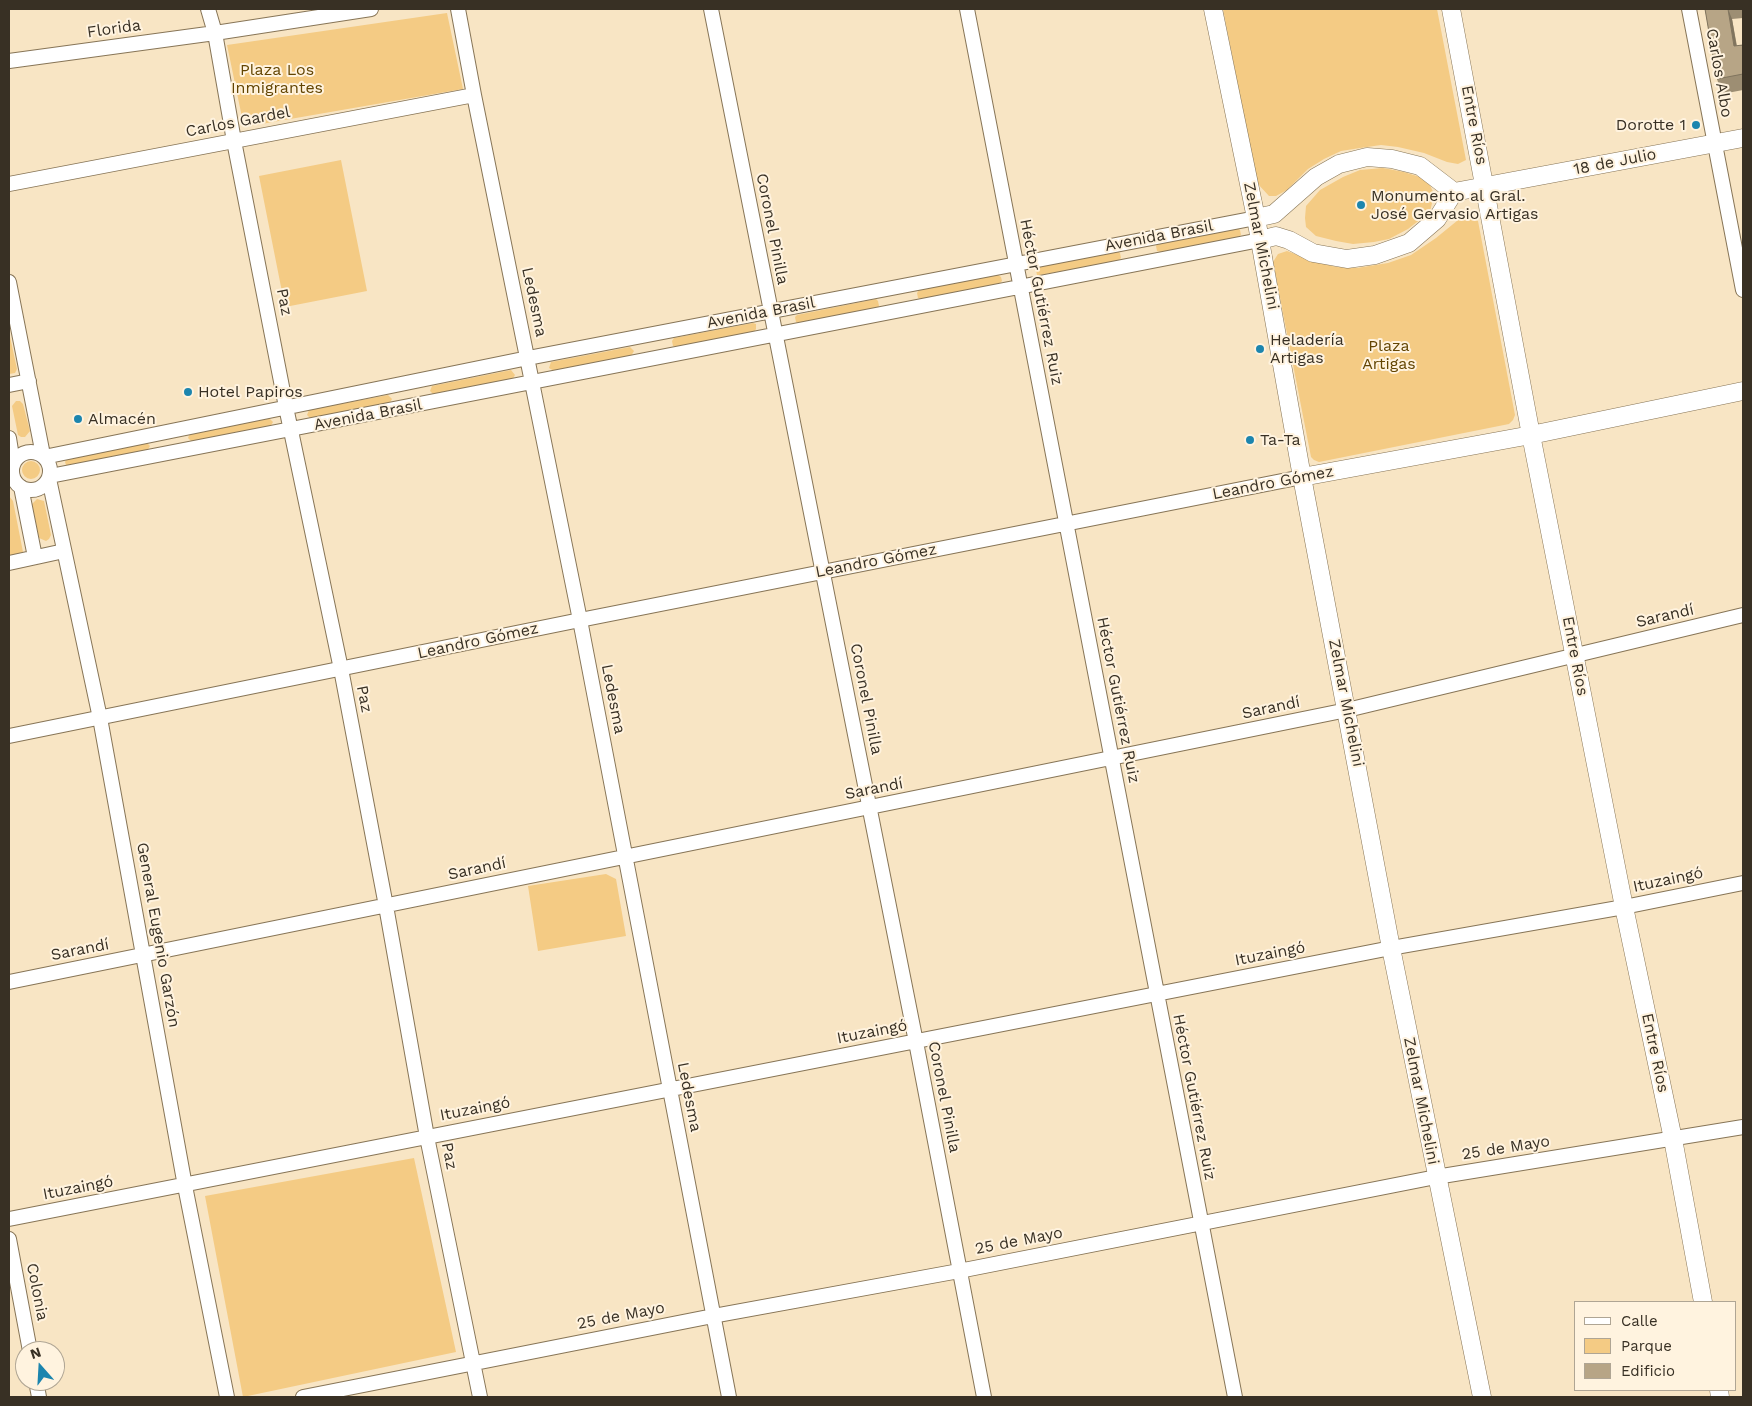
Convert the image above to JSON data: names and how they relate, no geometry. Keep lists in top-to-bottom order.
{
  "streets": {
    "street": [
      "Florida",
      "Carlos Albo",
      "Carlos Gardel",
      "Entre Ríos",
      "18 de Julio",
      "Coronel Pinilla",
      "Avenida Brasil",
      "Zelmar Michelini",
      "Paz",
      "Ledesma",
      "Héctor Gutiérrez Ruiz",
      "Leandro Gómez",
      "Sarandí",
      "Ituzaingó",
      "General Eugenio Garzón",
      "25 de Mayo",
      "Colonia"
    ]
  },
  "crossings": [
    ["Florida", "Paz"],
    ["Carlos Albo", "18 de Julio"],
    ["Carlos Gardel", "Paz"],
    ["Carlos Gardel", "Ledesma"],
    ["Entre Ríos", "18 de Julio"],
    ["Entre Ríos", "Leandro Gómez"],
    ["Entre Ríos", "Sarandí"],
    ["Entre Ríos", "Ituzaingó"],
    ["Entre Ríos", "25 de Mayo"],
    ["Coronel Pinilla", "Avenida Brasil"],
    ["Coronel Pinilla", "Leandro Gómez"],
    ["Coronel Pinilla", "Sarandí"],
    ["Coronel Pinilla", "Ituzaingó"],
    ["Coronel Pinilla", "25 de Mayo"],
    ["Avenida Brasil", "Zelmar Michelini"],
    ["Avenida Brasil", "Paz"],
    ["Avenida Brasil", "Ledesma"],
    ["Avenida Brasil", "Héctor Gutiérrez Ruiz"],
    ["Avenida Brasil", "General Eugenio Garzón"],
    ["Zelmar Michelini", "Leandro Gómez"],
    ["Zelmar Michelini", "Sarandí"],
    ["Zelmar Michelini", "Ituzaingó"],
    ["Zelmar Michelini", "25 de Mayo"],
    ["Paz", "Leandro Gómez"],
    ["Paz", "Sarandí"],
    ["Paz", "Ituzaingó"],
    ["Paz", "25 de Mayo"],
    ["Ledesma", "Leandro Gómez"],
    ["Ledesma", "Sarandí"],
    ["Ledesma", "Ituzaingó"],
    ["Ledesma", "25 de Mayo"],
    ["Héctor Gutiérrez Ruiz", "Leandro Gómez"],
    ["Héctor Gutiérrez Ruiz", "Sarandí"],
    ["Héctor Gutiérrez Ruiz", "Ituzaingó"],
    ["Héctor Gutiérrez Ruiz", "25 de Mayo"],
    ["Leandro Gómez", "General Eugenio Garzón"],
    ["Sarandí", "General Eugenio Garzón"],
    ["Ituzaingó", "General Eugenio Garzón"]
  ],
  "parks": ["Plaza Los Inmigrantes", "Plaza Artigas"],
  "places": [
    "Dorotte 1",
    "Monumento al Gral. José Gervasio Artigas",
    "Heladería Artigas",
    "Hotel Papiros",
    "Almacén",
    "Ta-Ta"
  ],
  "legend": ["Calle", "Parque", "Edificio"],
  "north": "top"
}
